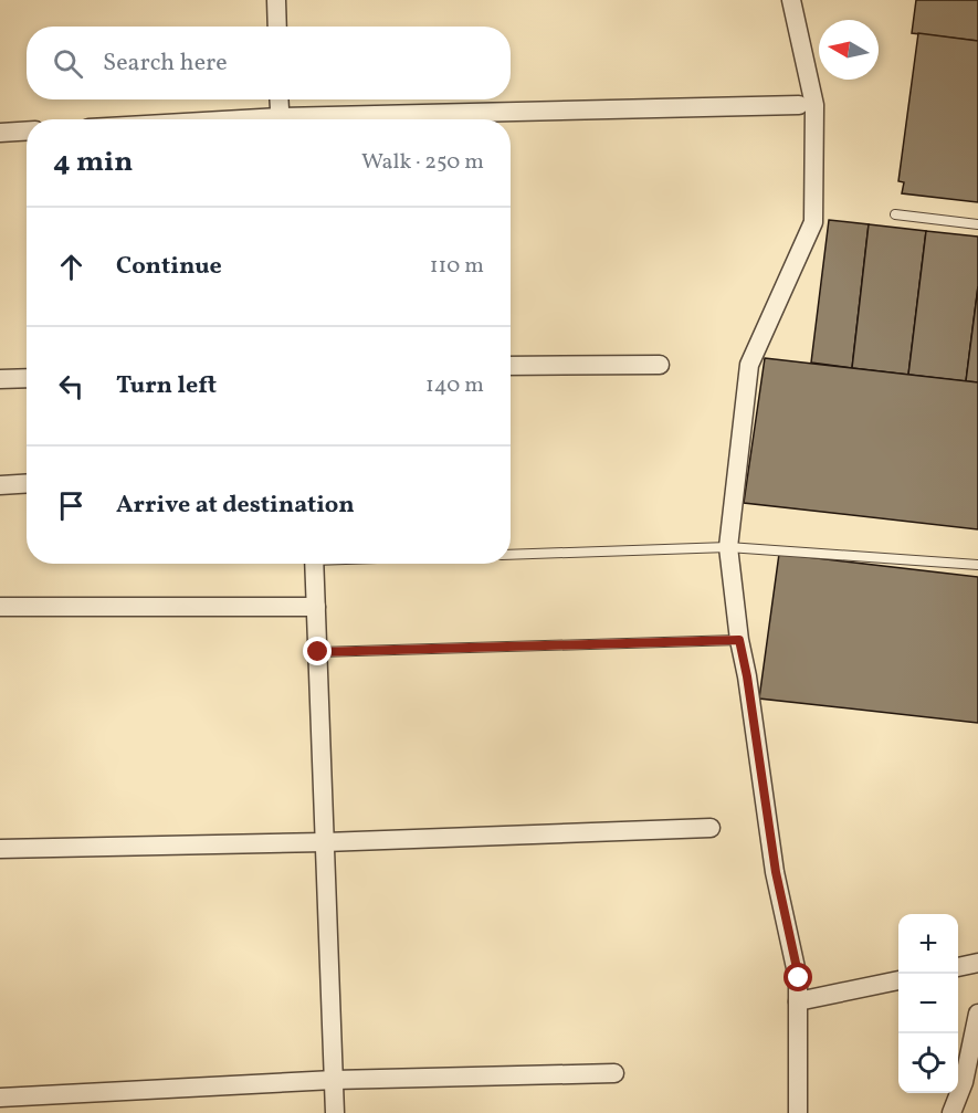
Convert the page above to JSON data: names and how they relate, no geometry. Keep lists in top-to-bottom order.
{
  "north": "left",
  "page": {
    "search": "Search here",
    "heading": ["4 min", "Walk · 250 m"],
    "list": [
      ["Continue", "110 m"],
      ["Turn left", "140 m"],
      "Arrive at destination"
    ],
    "map_buttons": ["+", "−"]
  }
}
